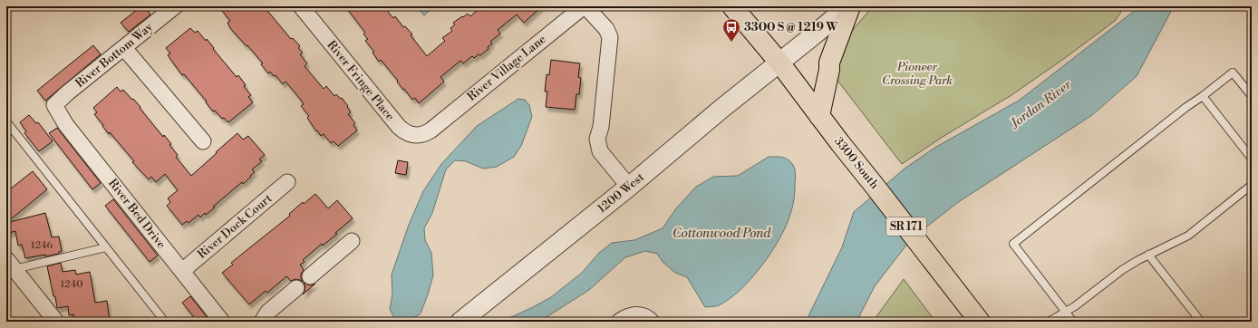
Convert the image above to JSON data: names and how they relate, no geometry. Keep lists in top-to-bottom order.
{
  "streets": {
    "main road": ["3300 South", "SR 171"],
    "street": [
      "River Bottom Way",
      "River Village Lane",
      "River Fringe Place",
      "1200 West",
      "River Bed Drive",
      "River Dock Court"
    ]
  },
  "crossings": [
    ["River Bottom Way", "River Bed Drive"],
    ["River Village Lane", "River Fringe Place"],
    ["3300 South", "1200 West"],
    ["River Bed Drive", "River Dock Court"]
  ],
  "water": ["Jordan River", "Cottonwood Pond"],
  "parks": ["Pioneer Crossing Park"],
  "places": {
    "bus stop": ["3300 S @ 1219 W"]
  },
  "house_numbers": ["1246", "1240"]
}
